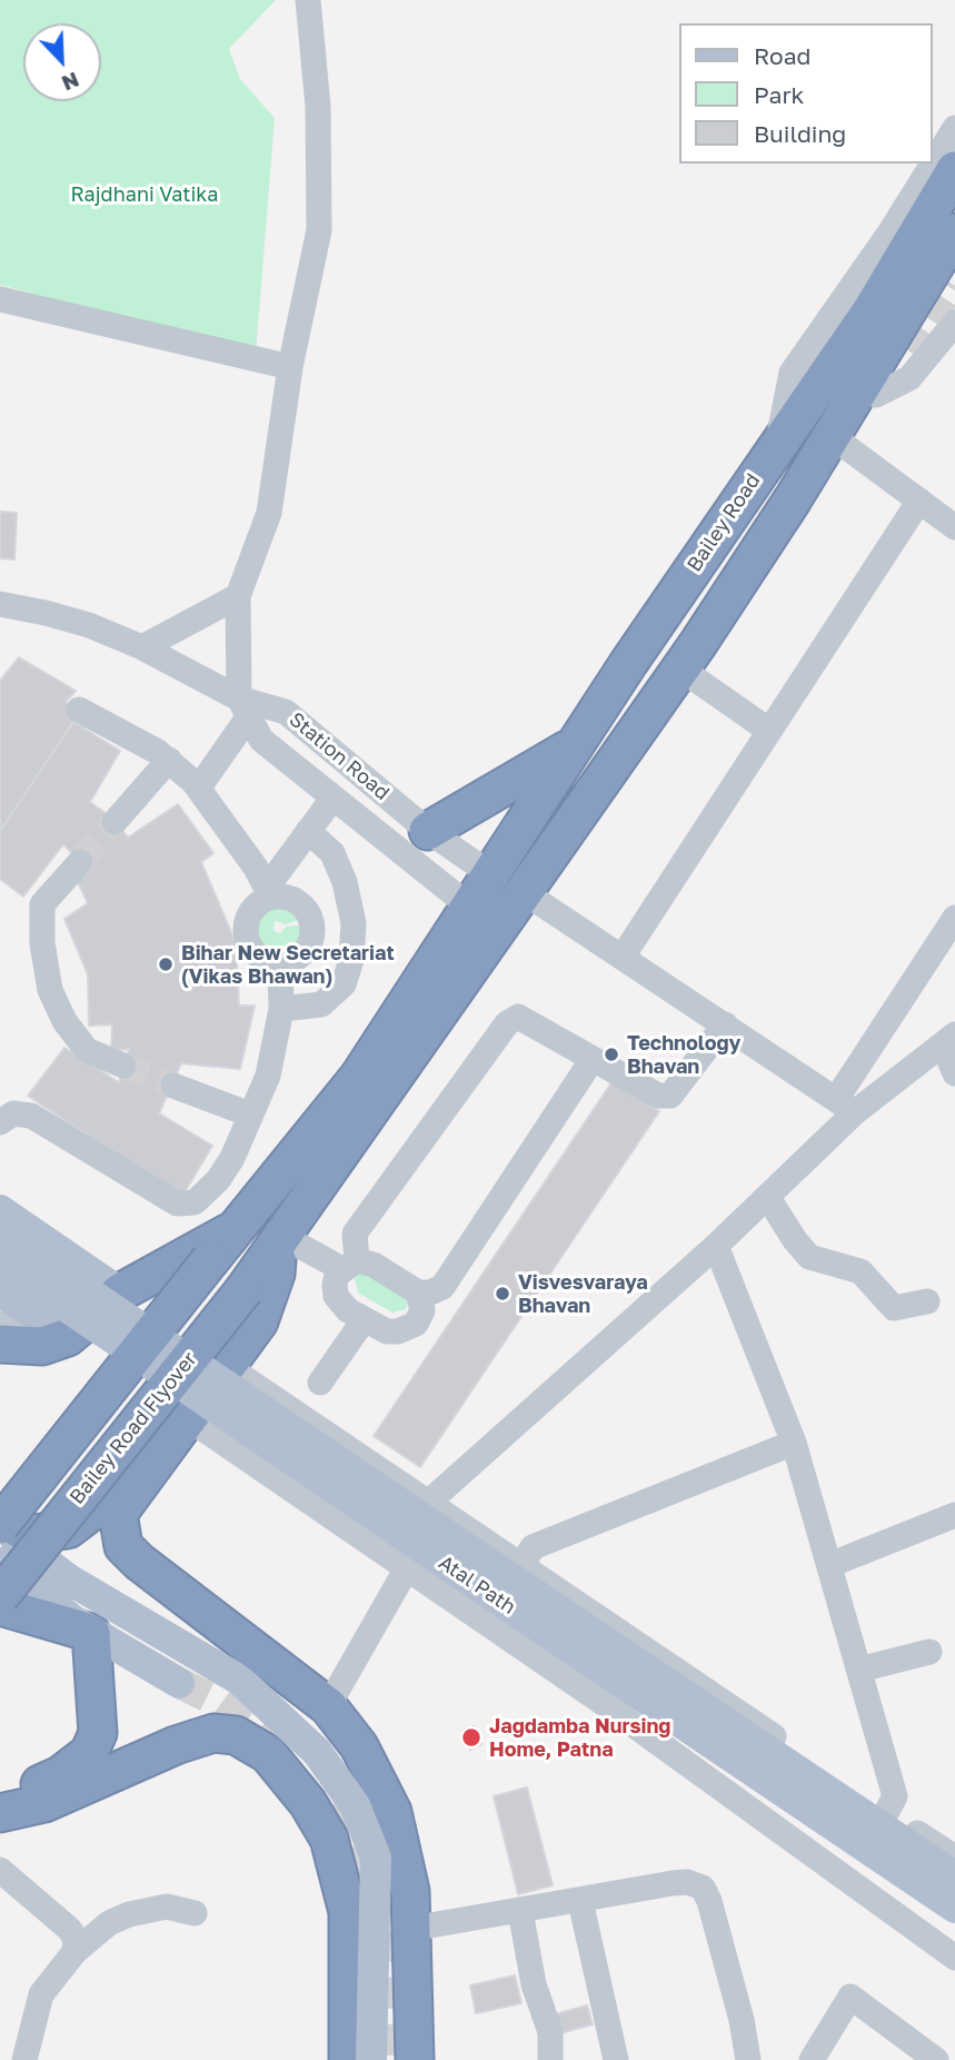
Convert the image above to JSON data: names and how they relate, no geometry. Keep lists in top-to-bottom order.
{
  "streets": {
    "highway": ["Bailey Road", "Bailey Road Flyover"],
    "main road": ["Atal Path"],
    "street": ["Station Road"]
  },
  "crossings": [
    ["Bailey Road", "Station Road"]
  ],
  "parks": ["Rajdhani Vatika"],
  "places": [
    "Bihar New Secretariat (Vikas Bhawan)",
    "Technology Bhavan",
    "Visvesvaraya Bhavan",
    "Jagdamba Nursing Home, Patna"
  ],
  "legend": ["Road", "Park", "Building"],
  "north": "bottom right"
}
